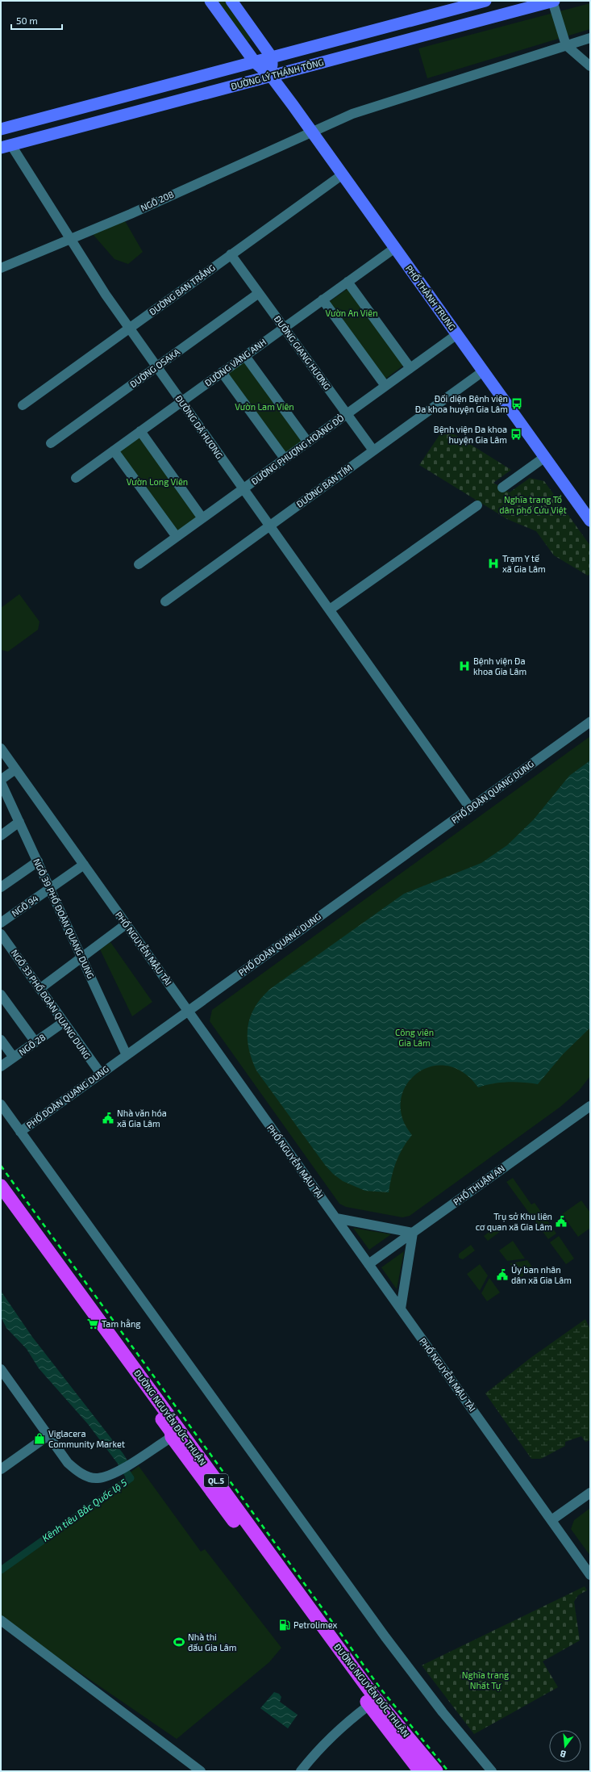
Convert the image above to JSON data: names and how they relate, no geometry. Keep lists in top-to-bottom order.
{
  "streets": {
    "highway": ["ĐƯỜNG NGUYỄN ĐỨC THUẬN", "QL.5"],
    "main road": ["ĐƯỜNG LÝ THÁNH TÔNG", "PHỐ THÀNH TRUNG"],
    "street": [
      "NGÕ 208",
      "ĐƯỜNG BAN TRẮNG",
      "ĐƯỜNG GIANG HƯƠNG",
      "ĐƯỜNG VÀNG ANH",
      "ĐƯỜNG OSAKA",
      "ĐƯỜNG DÃ HƯƠNG",
      "ĐƯỜNG PHƯỢNG HOÀNG ĐỎ",
      "ĐƯỜNG BAN TÍM",
      "PHỐ ĐOÀN QUANG DUNG",
      "NGÕ 94",
      "NGÕ 39 PHỐ ĐOÀN QUANG DUNG",
      "PHỐ NGUYỄN MẬU TÀI",
      "NGÕ 33 PHỐ ĐOÀN QUANG DUNG",
      "NGÕ 28",
      "PHỐ THUẬN AN"
    ]
  },
  "crossings": [
    ["ĐƯỜNG LÝ THÁNH TÔNG", "PHỐ THÀNH TRUNG"],
    ["ĐƯỜNG LÝ THÁNH TÔNG", "ĐƯỜNG DÃ HƯƠNG"],
    ["NGÕ 208", "PHỐ THÀNH TRUNG"],
    ["NGÕ 208", "ĐƯỜNG DÃ HƯƠNG"],
    ["ĐƯỜNG BAN TRẮNG", "PHỐ THÀNH TRUNG"],
    ["ĐƯỜNG BAN TRẮNG", "ĐƯỜNG GIANG HƯƠNG"],
    ["ĐƯỜNG BAN TRẮNG", "ĐƯỜNG DÃ HƯƠNG"],
    ["PHỐ THÀNH TRUNG", "ĐƯỜNG VÀNG ANH"],
    ["PHỐ THÀNH TRUNG", "ĐƯỜNG PHƯỢNG HOÀNG ĐỎ"],
    ["PHỐ THÀNH TRUNG", "ĐƯỜNG BAN TÍM"],
    ["ĐƯỜNG GIANG HƯƠNG", "ĐƯỜNG VÀNG ANH"],
    ["ĐƯỜNG GIANG HƯƠNG", "ĐƯỜNG OSAKA"],
    ["ĐƯỜNG GIANG HƯƠNG", "ĐƯỜNG PHƯỢNG HOÀNG ĐỎ"],
    ["ĐƯỜNG GIANG HƯƠNG", "ĐƯỜNG BAN TÍM"],
    ["ĐƯỜNG VÀNG ANH", "ĐƯỜNG DÃ HƯƠNG"],
    ["ĐƯỜNG OSAKA", "ĐƯỜNG DÃ HƯƠNG"],
    ["ĐƯỜNG DÃ HƯƠNG", "ĐƯỜNG PHƯỢNG HOÀNG ĐỎ"],
    ["ĐƯỜNG DÃ HƯƠNG", "ĐƯỜNG BAN TÍM"],
    ["ĐƯỜNG DÃ HƯƠNG", "PHỐ ĐOÀN QUANG DUNG"],
    ["PHỐ ĐOÀN QUANG DUNG", "NGÕ 39 PHỐ ĐOÀN QUANG DUNG"],
    ["PHỐ ĐOÀN QUANG DUNG", "PHỐ NGUYỄN MẬU TÀI"],
    ["PHỐ ĐOÀN QUANG DUNG", "NGÕ 33 PHỐ ĐOÀN QUANG DUNG"],
    ["NGÕ 94", "NGÕ 39 PHỐ ĐOÀN QUANG DUNG"],
    ["NGÕ 94", "PHỐ NGUYỄN MẬU TÀI"],
    ["PHỐ NGUYỄN MẬU TÀI", "PHỐ THUẬN AN"],
    ["NGÕ 33 PHỐ ĐOÀN QUANG DUNG", "NGÕ 28"]
  ],
  "water": ["Kênh tiêu Bắc Quốc lộ 5"],
  "parks": [
    "Vườn An Viên",
    "Vườn Lam Viên",
    "Vườn Long Viên",
    "Nghĩa trang Tổ dân phố Cửu Việt",
    "Công viên Gia Lâm",
    "Nghĩa trang Nhất Tự"
  ],
  "places": {
    "bus stop": ["Đối diện Bệnh viện Đa khoa huyện Gia Lâm", "Bệnh viện Đa khoa huyện Gia Lâm"],
    "hospital": ["Trạm Y tế xã Gia Lâm", "Bệnh viện Đa khoa Gia Lâm"],
    "public building": ["Nhà văn hóa xã Gia Lâm", "Trụ sở Khu liên cơ quan xã Gia Lâm", "Ủy ban nhân dân xã Gia Lâm"],
    "supermarket": ["Tam hằng"],
    "shop": ["Viglacera Community Market"],
    "fuel station": ["Petrolimex"],
    "sports": ["Nhà thi đấu Gia Lâm"]
  },
  "scale_bar": "50 m",
  "north": "bottom"
}
